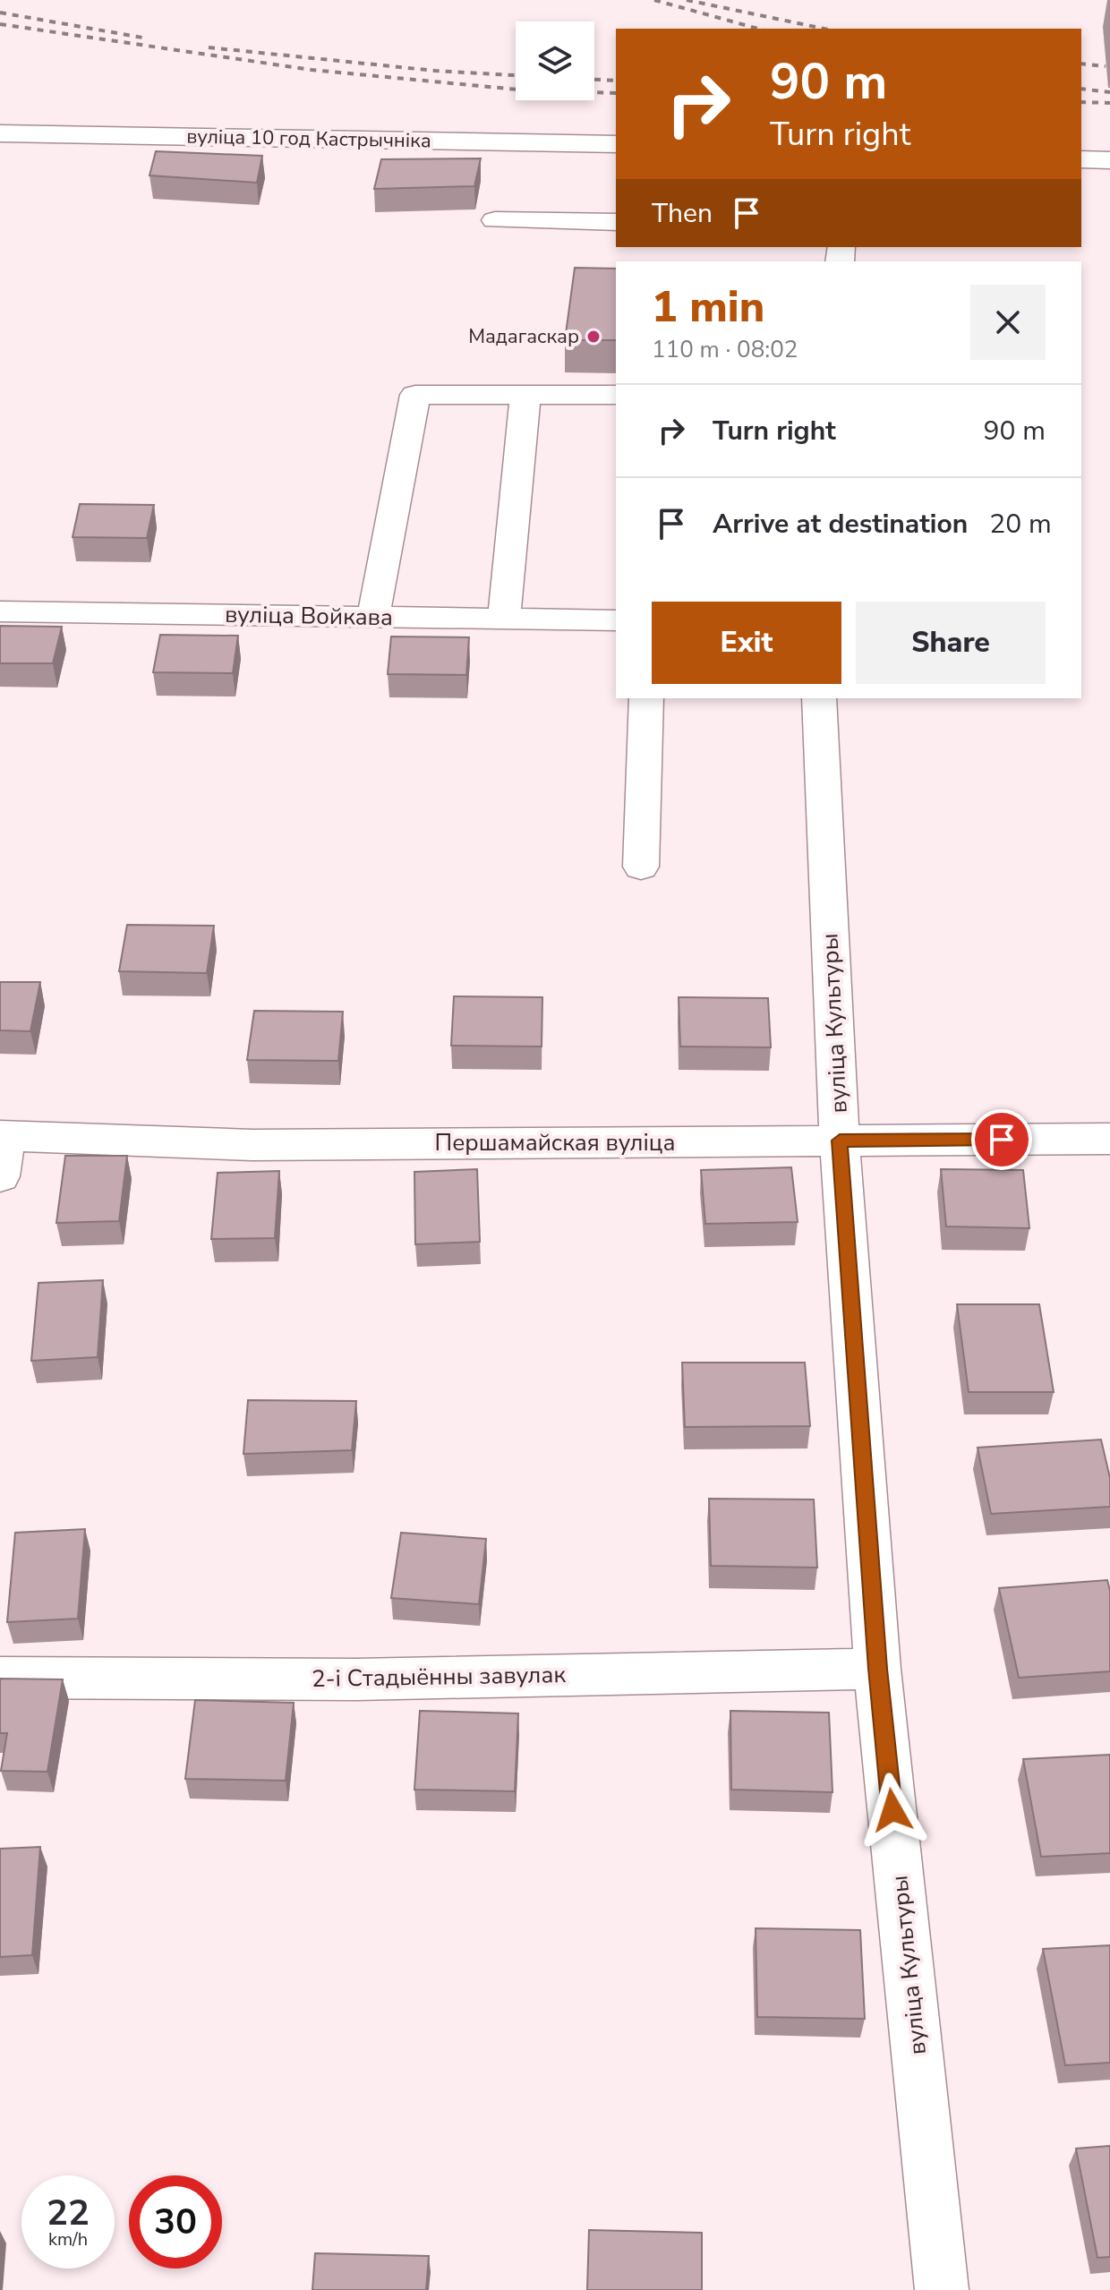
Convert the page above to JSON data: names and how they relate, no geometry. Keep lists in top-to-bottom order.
{
  "streets": {
    "street": [
      "вуліца 10 год Кастрычніка",
      "вуліца Войкава",
      "вуліца Культуры",
      "Першамайская вуліца",
      "2-і Стадыённы завулак"
    ]
  },
  "crossings": [
    ["вуліца Культуры", "Першамайская вуліца"],
    ["вуліца Культуры", "2-і Стадыённы завулак"]
  ],
  "places": ["Мадагаскар"],
  "page": {
    "turn": ["90 m", "Turn right"],
    "then": "Then",
    "heading": ["1 min", "110 m · 08:02"],
    "list": [
      {
        "name": "Turn right",
        "value": "90 m"
      },
      {
        "name": "Arrive at destination",
        "value": "20 m"
      }
    ],
    "buttons": ["Exit", "Share"],
    "speed": "22 km/h",
    "limit": "30"
  }
}
